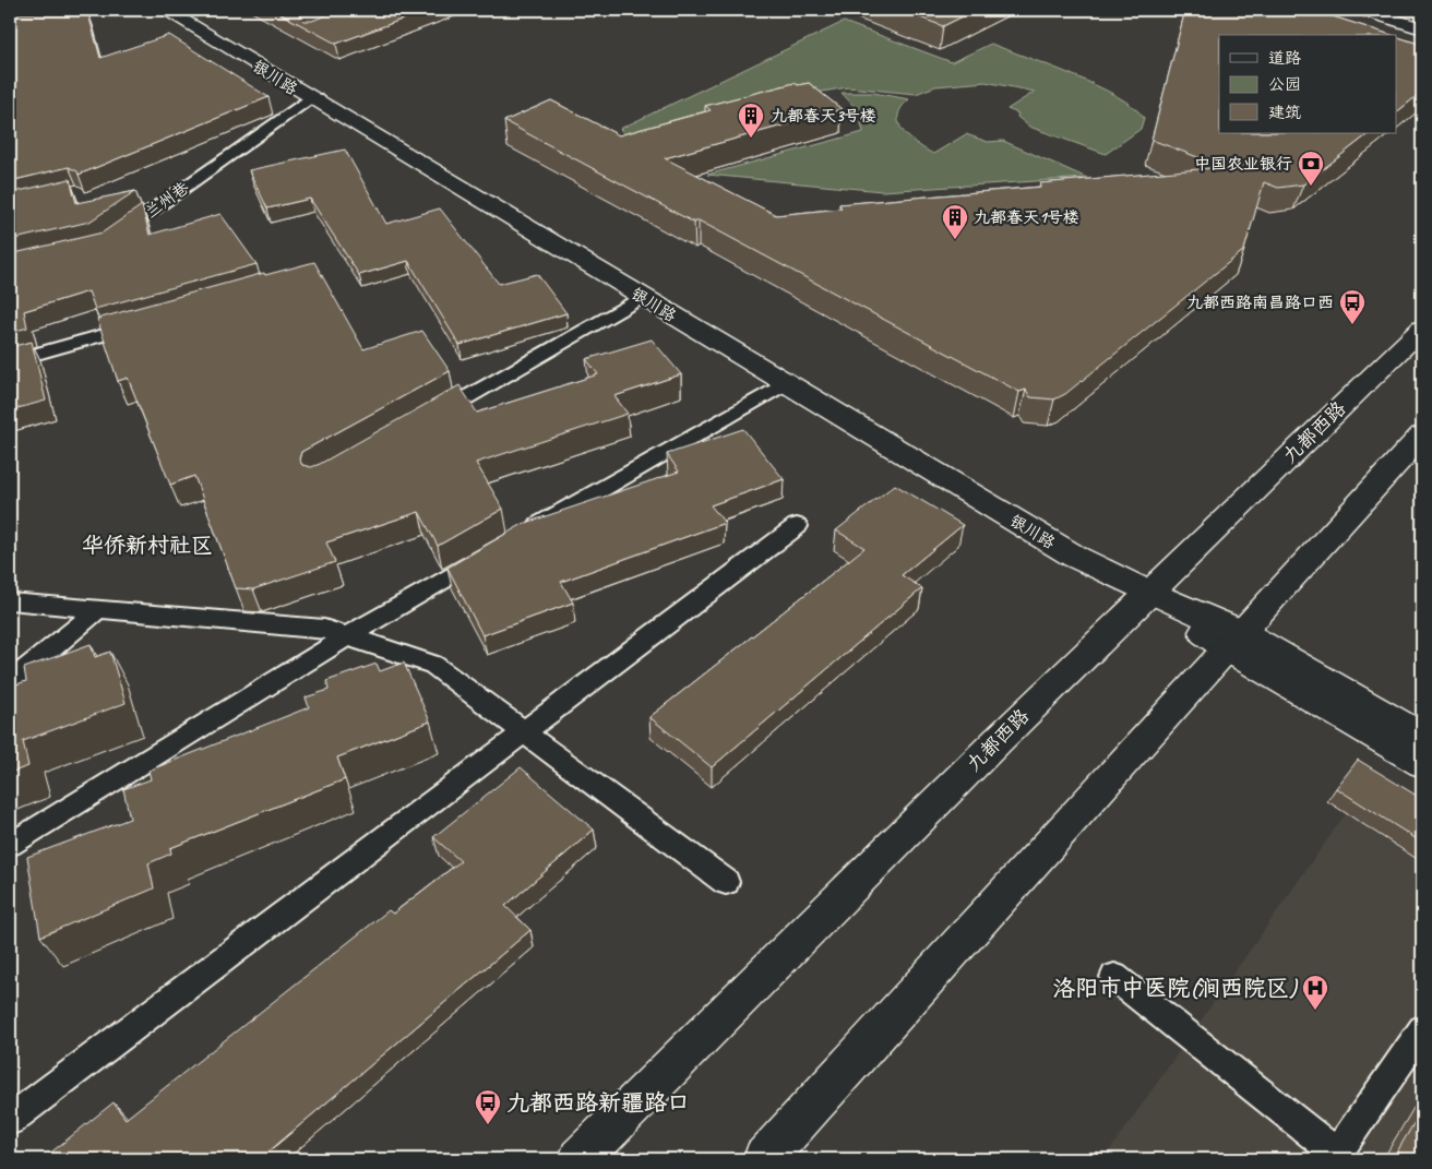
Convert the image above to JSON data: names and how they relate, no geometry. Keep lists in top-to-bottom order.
{
  "streets": {
    "main road": ["银川路", "九都西路"],
    "lane": ["兰州巷"]
  },
  "crossings": [
    ["银川路", "兰州巷"],
    ["银川路", "九都西路"]
  ],
  "districts": ["华侨新村社区"],
  "places": {
    "building": ["九都春天3号楼", "九都春天1号楼"],
    "bank": ["中国农业银行"],
    "bus stop": ["九都西路南昌路口西", "九都西路新疆路口"],
    "hospital": ["洛阳市中医院(涧西院区)"]
  },
  "legend": ["道路", "公园", "建筑"]
}
